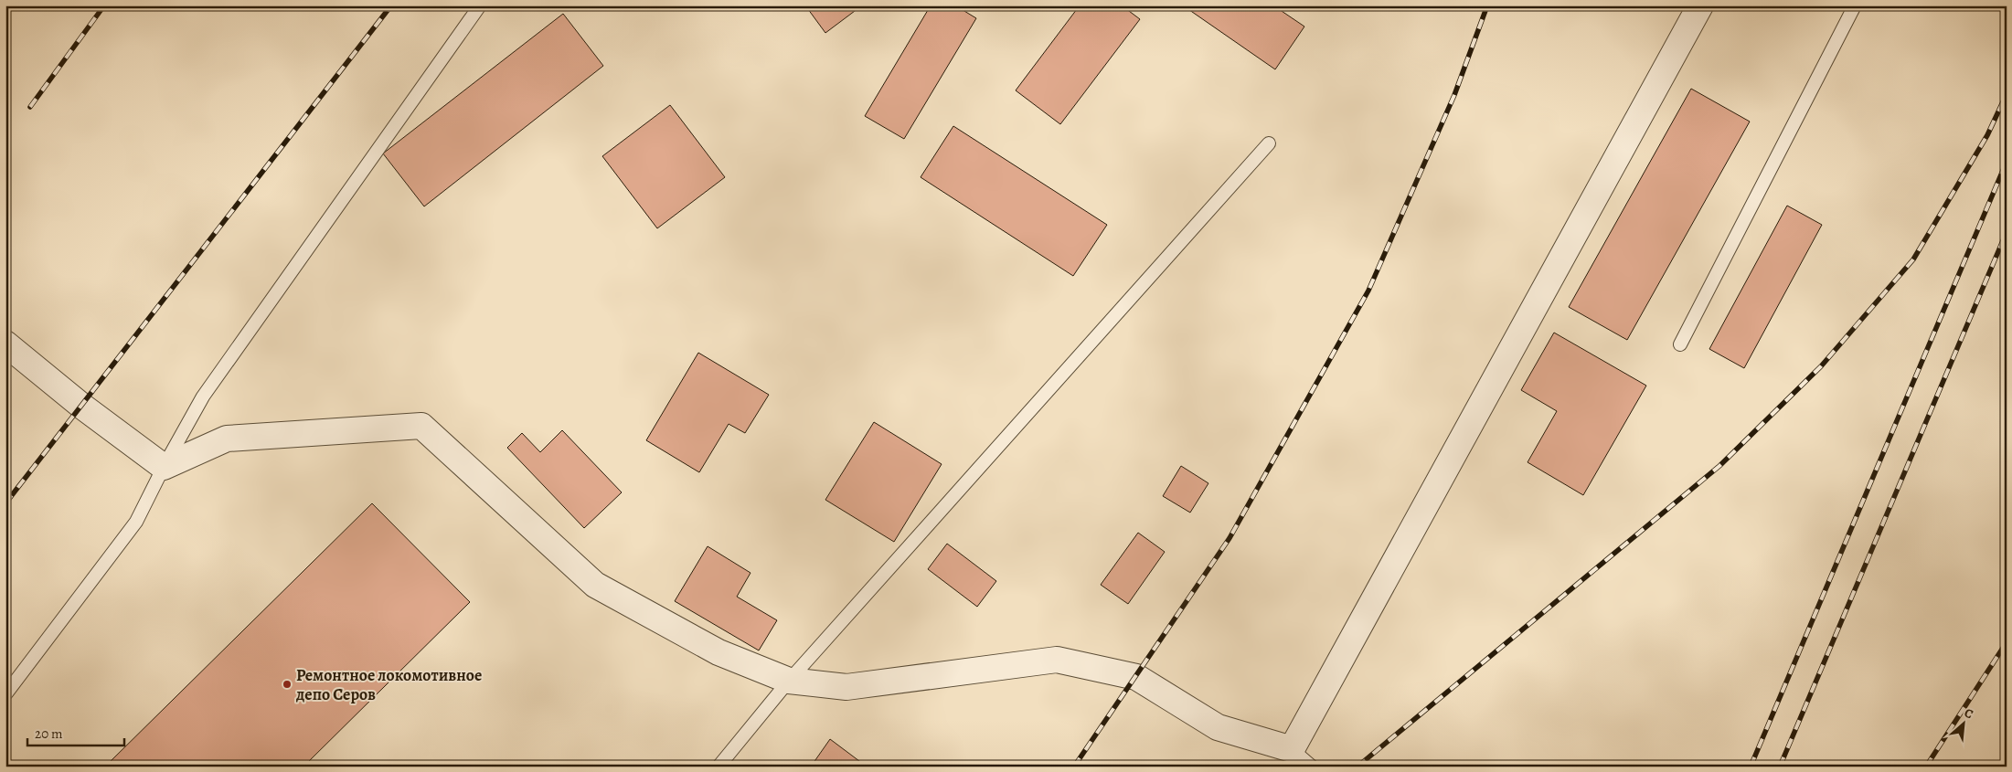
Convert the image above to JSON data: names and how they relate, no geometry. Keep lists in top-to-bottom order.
{
  "places": ["Ремонтное локомотивное депо Серов"],
  "scale_bar": "20 m",
  "north": "top right"
}
